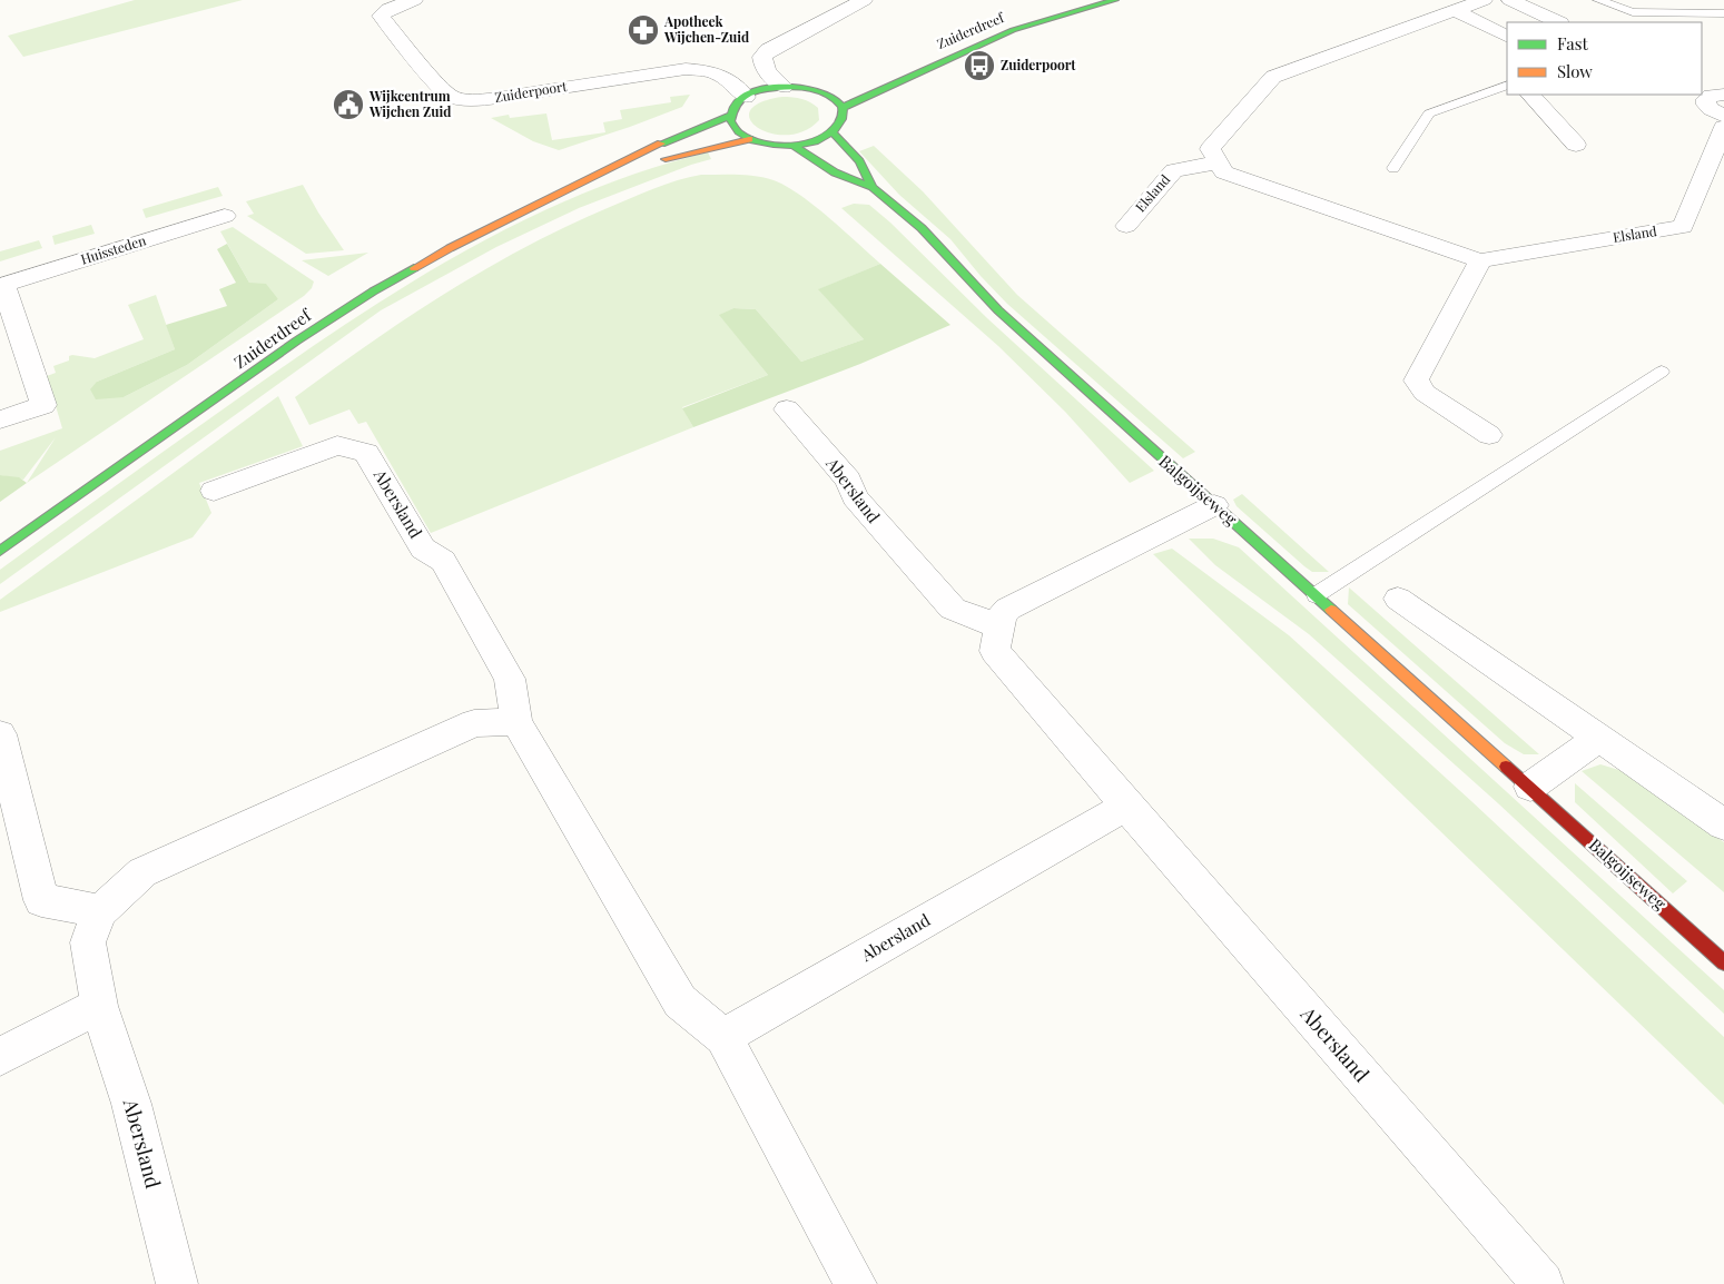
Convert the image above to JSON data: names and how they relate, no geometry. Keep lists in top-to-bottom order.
{
  "streets": {
    "street": [
      "Zuiderdreef",
      "Zuiderpoort",
      "Elsland",
      "Huissteden",
      "Abersland",
      "Balgoijseweg"
    ]
  },
  "places": {
    "pharmacy": ["Apotheek Wijchen-Zuid"],
    "bus stop": ["Zuiderpoort"],
    "public building": ["Wijkcentrum Wijchen Zuid"]
  },
  "legend": ["Fast", "Slow"]
}
